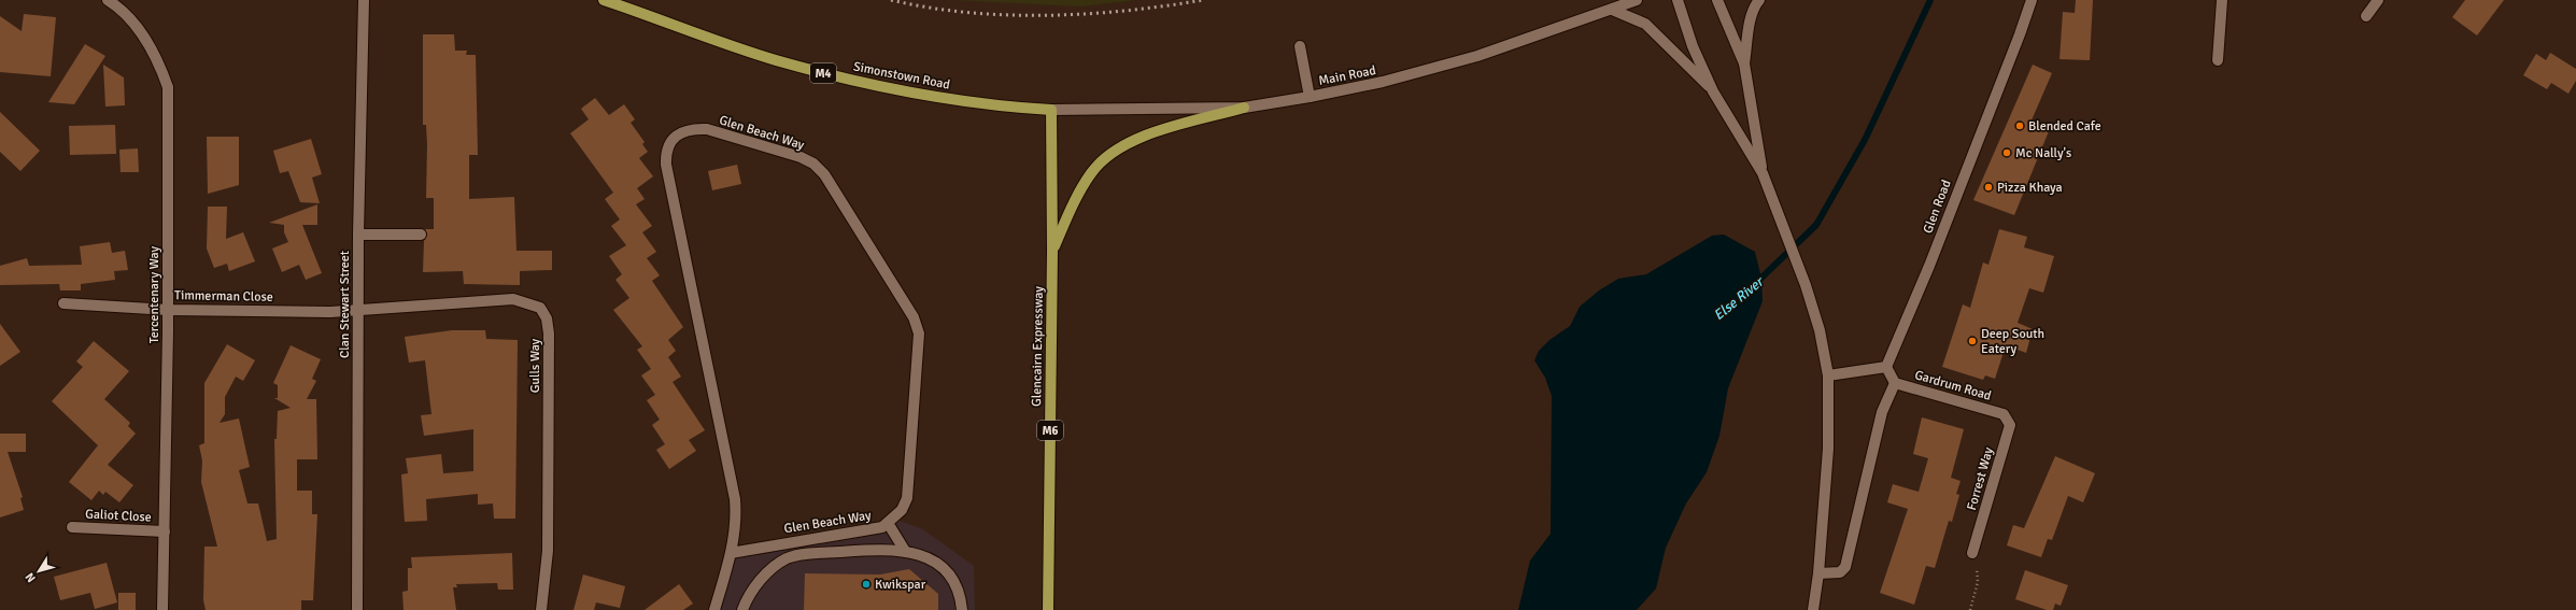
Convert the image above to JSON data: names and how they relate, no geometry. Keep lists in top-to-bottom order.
{
  "streets": {
    "main road": [
      "M4",
      "Simonstown Road",
      "Glencairn Expressway",
      "M6"
    ],
    "street": [
      "Main Road",
      "Glen Beach Way",
      "Glen Road",
      "Tercentenary Way",
      "Timmerman Close",
      "Clan Stewart Street",
      "Gulls Way",
      "Gardrum Road",
      "Forrest Way",
      "Galiot Close"
    ]
  },
  "crossings": [
    ["Simonstown Road", "Main Road"],
    ["Simonstown Road", "Glencairn Expressway"],
    ["Main Road", "Glencairn Expressway"],
    ["Tercentenary Way", "Timmerman Close"],
    ["Tercentenary Way", "Galiot Close"],
    ["Timmerman Close", "Clan Stewart Street"],
    ["Timmerman Close", "Gulls Way"],
    ["Clan Stewart Street", "Gulls Way"],
    ["Gardrum Road", "Forrest Way"]
  ],
  "water": ["Else River"],
  "places": [
    "Blended Cafe",
    "Mc Nally's",
    "Pizza Khaya",
    "Deep South Eatery",
    "Kwikspar"
  ],
  "north": "bottom left"
}
